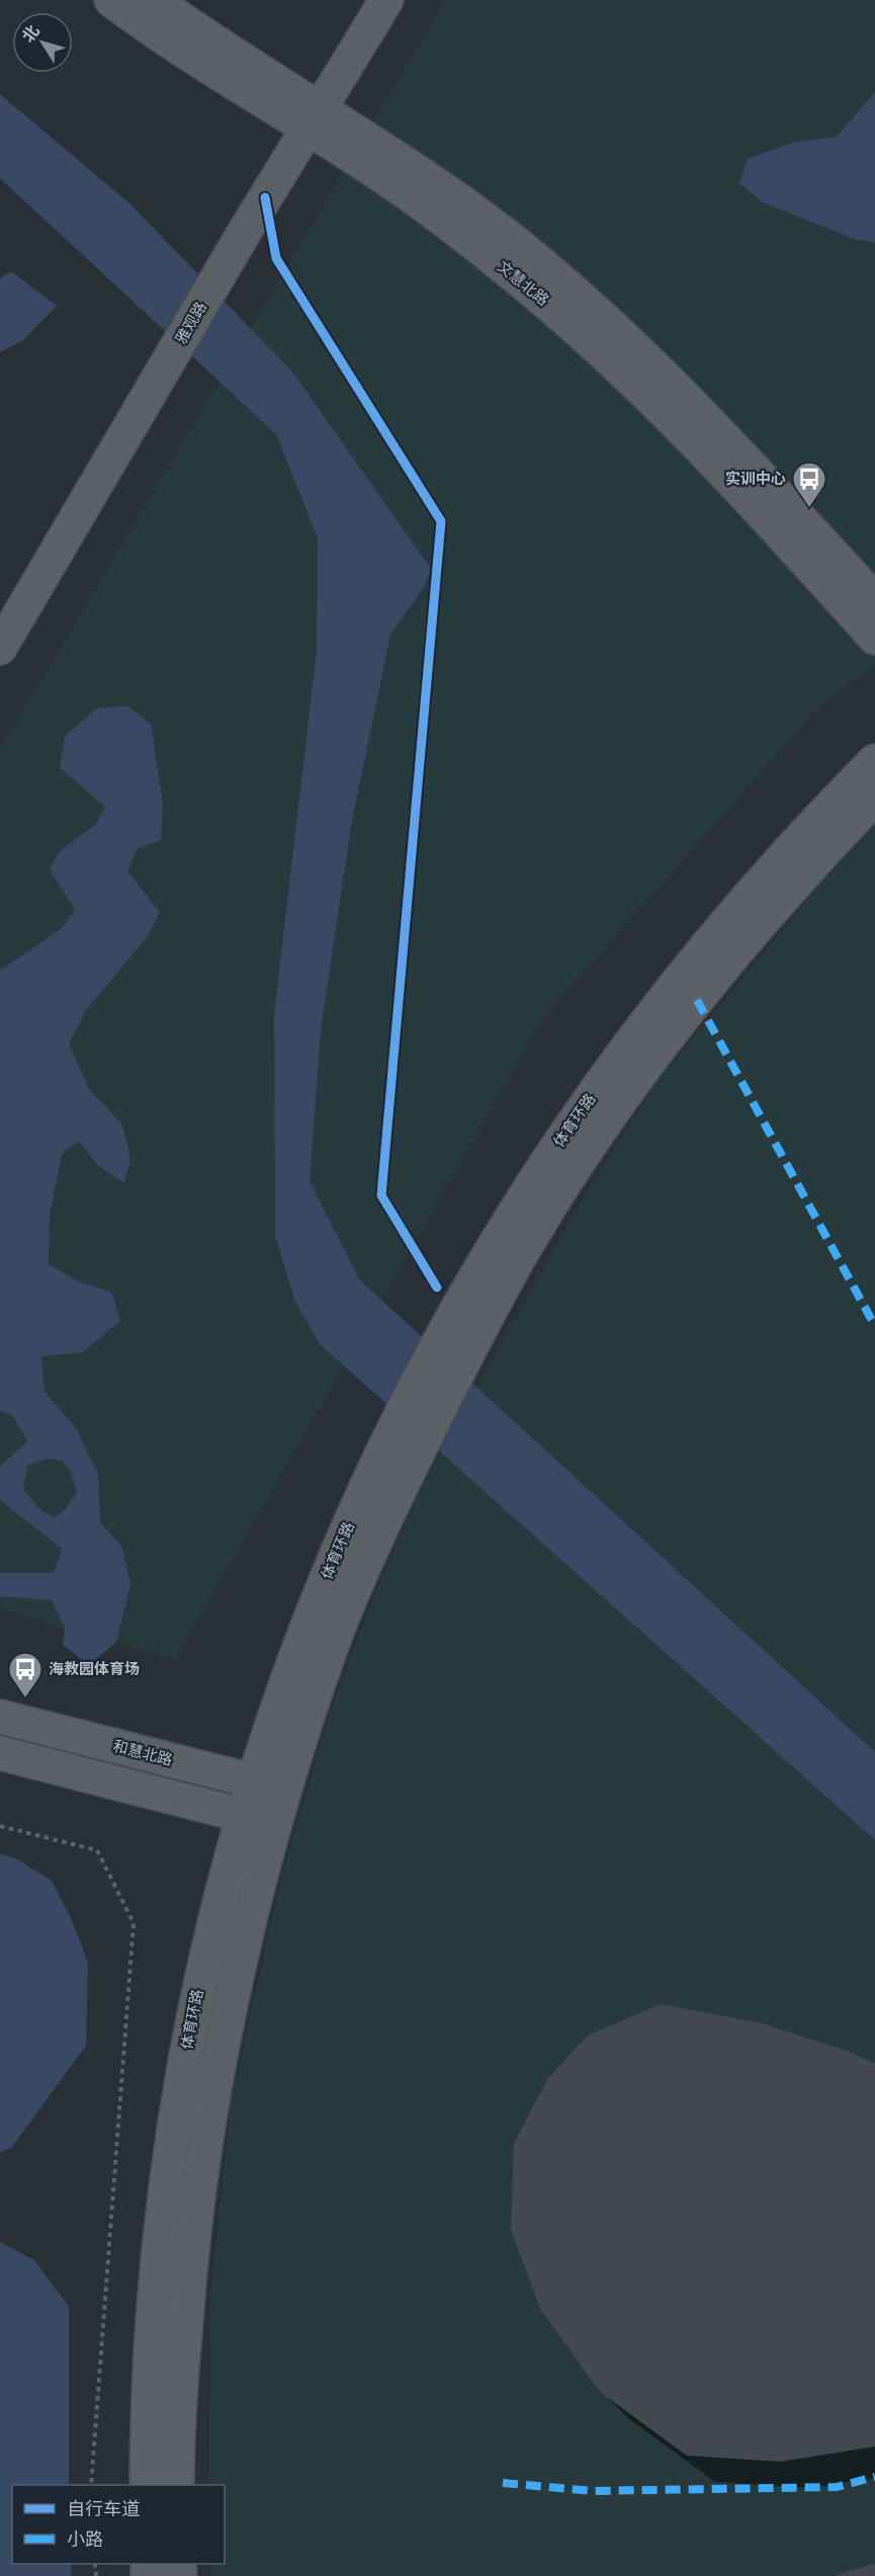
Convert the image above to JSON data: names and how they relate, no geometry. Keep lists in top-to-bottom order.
{
  "streets": {
    "main road": [
      "文慧北路",
      "雅观路",
      "体育环路",
      "和慧北路"
    ]
  },
  "crossings": [
    ["文慧北路", "雅观路"],
    ["体育环路", "和慧北路"]
  ],
  "places": {
    "bus stop": ["实训中心", "海教园体育场"]
  },
  "legend": ["自行车道", "小路"],
  "north": "top left"
}
